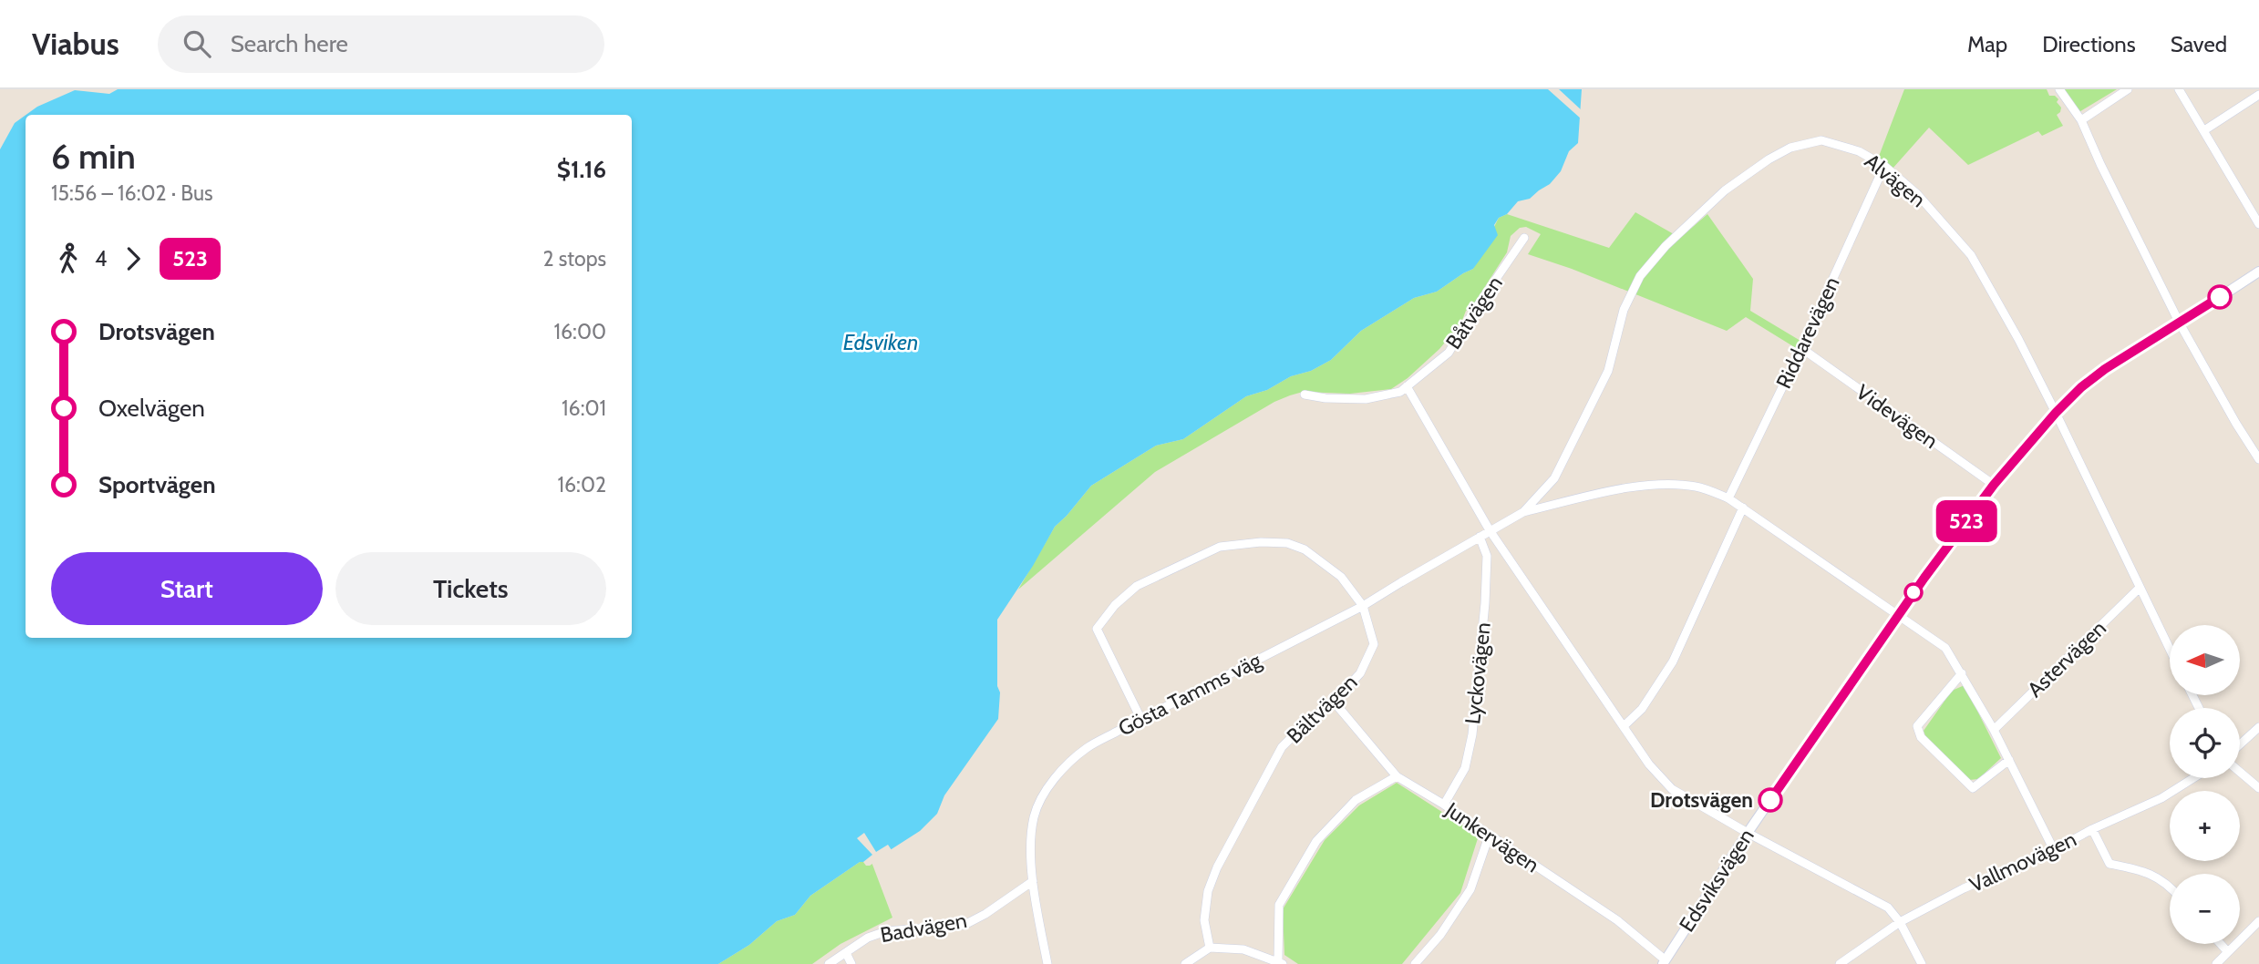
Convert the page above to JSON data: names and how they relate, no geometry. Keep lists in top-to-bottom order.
{
  "streets": {
    "street": [
      "Alvägen",
      "Båtvägen",
      "Riddarevägen",
      "Videvägen",
      "Astervägen",
      "Lyckovägen",
      "Gösta Tamms väg",
      "Bältvägen",
      "Junkervägen",
      "Vallmovägen",
      "Edsviksvägen",
      "Badvägen"
    ]
  },
  "crossings": [
    ["Alvägen", "Riddarevägen"],
    ["Alvägen", "Astervägen"],
    ["Alvägen", "Gösta Tamms väg"],
    ["Alvägen", "Edsviksvägen"],
    ["Riddarevägen", "Videvägen"],
    ["Videvägen", "Edsviksvägen"],
    ["Lyckovägen", "Gösta Tamms väg"],
    ["Lyckovägen", "Junkervägen"],
    ["Gösta Tamms väg", "Bältvägen"],
    ["Gösta Tamms väg", "Badvägen"],
    ["Bältvägen", "Junkervägen"],
    ["Junkervägen", "Edsviksvägen"]
  ],
  "water": ["Edsviken"],
  "places": ["Drotsvägen"],
  "lines": ["bus line 523"],
  "north": "left",
  "page": {
    "header": "Viabus",
    "search": "Search here",
    "nav": ["Map", "Directions", "Saved"],
    "on_map": "523",
    "heading": ["6 min", "15:56 – 16:02 · Bus", "$1.16"],
    "legs": ["4", "523", "2 stops"],
    "list": [
      {
        "name": "Drotsvägen",
        "value": "16:00"
      },
      {
        "name": "Oxelvägen",
        "value": "16:01"
      },
      {
        "name": "Sportvägen",
        "value": "16:02"
      }
    ],
    "buttons": ["Start", "Tickets"],
    "map_buttons": ["+", "−"]
  }
}
